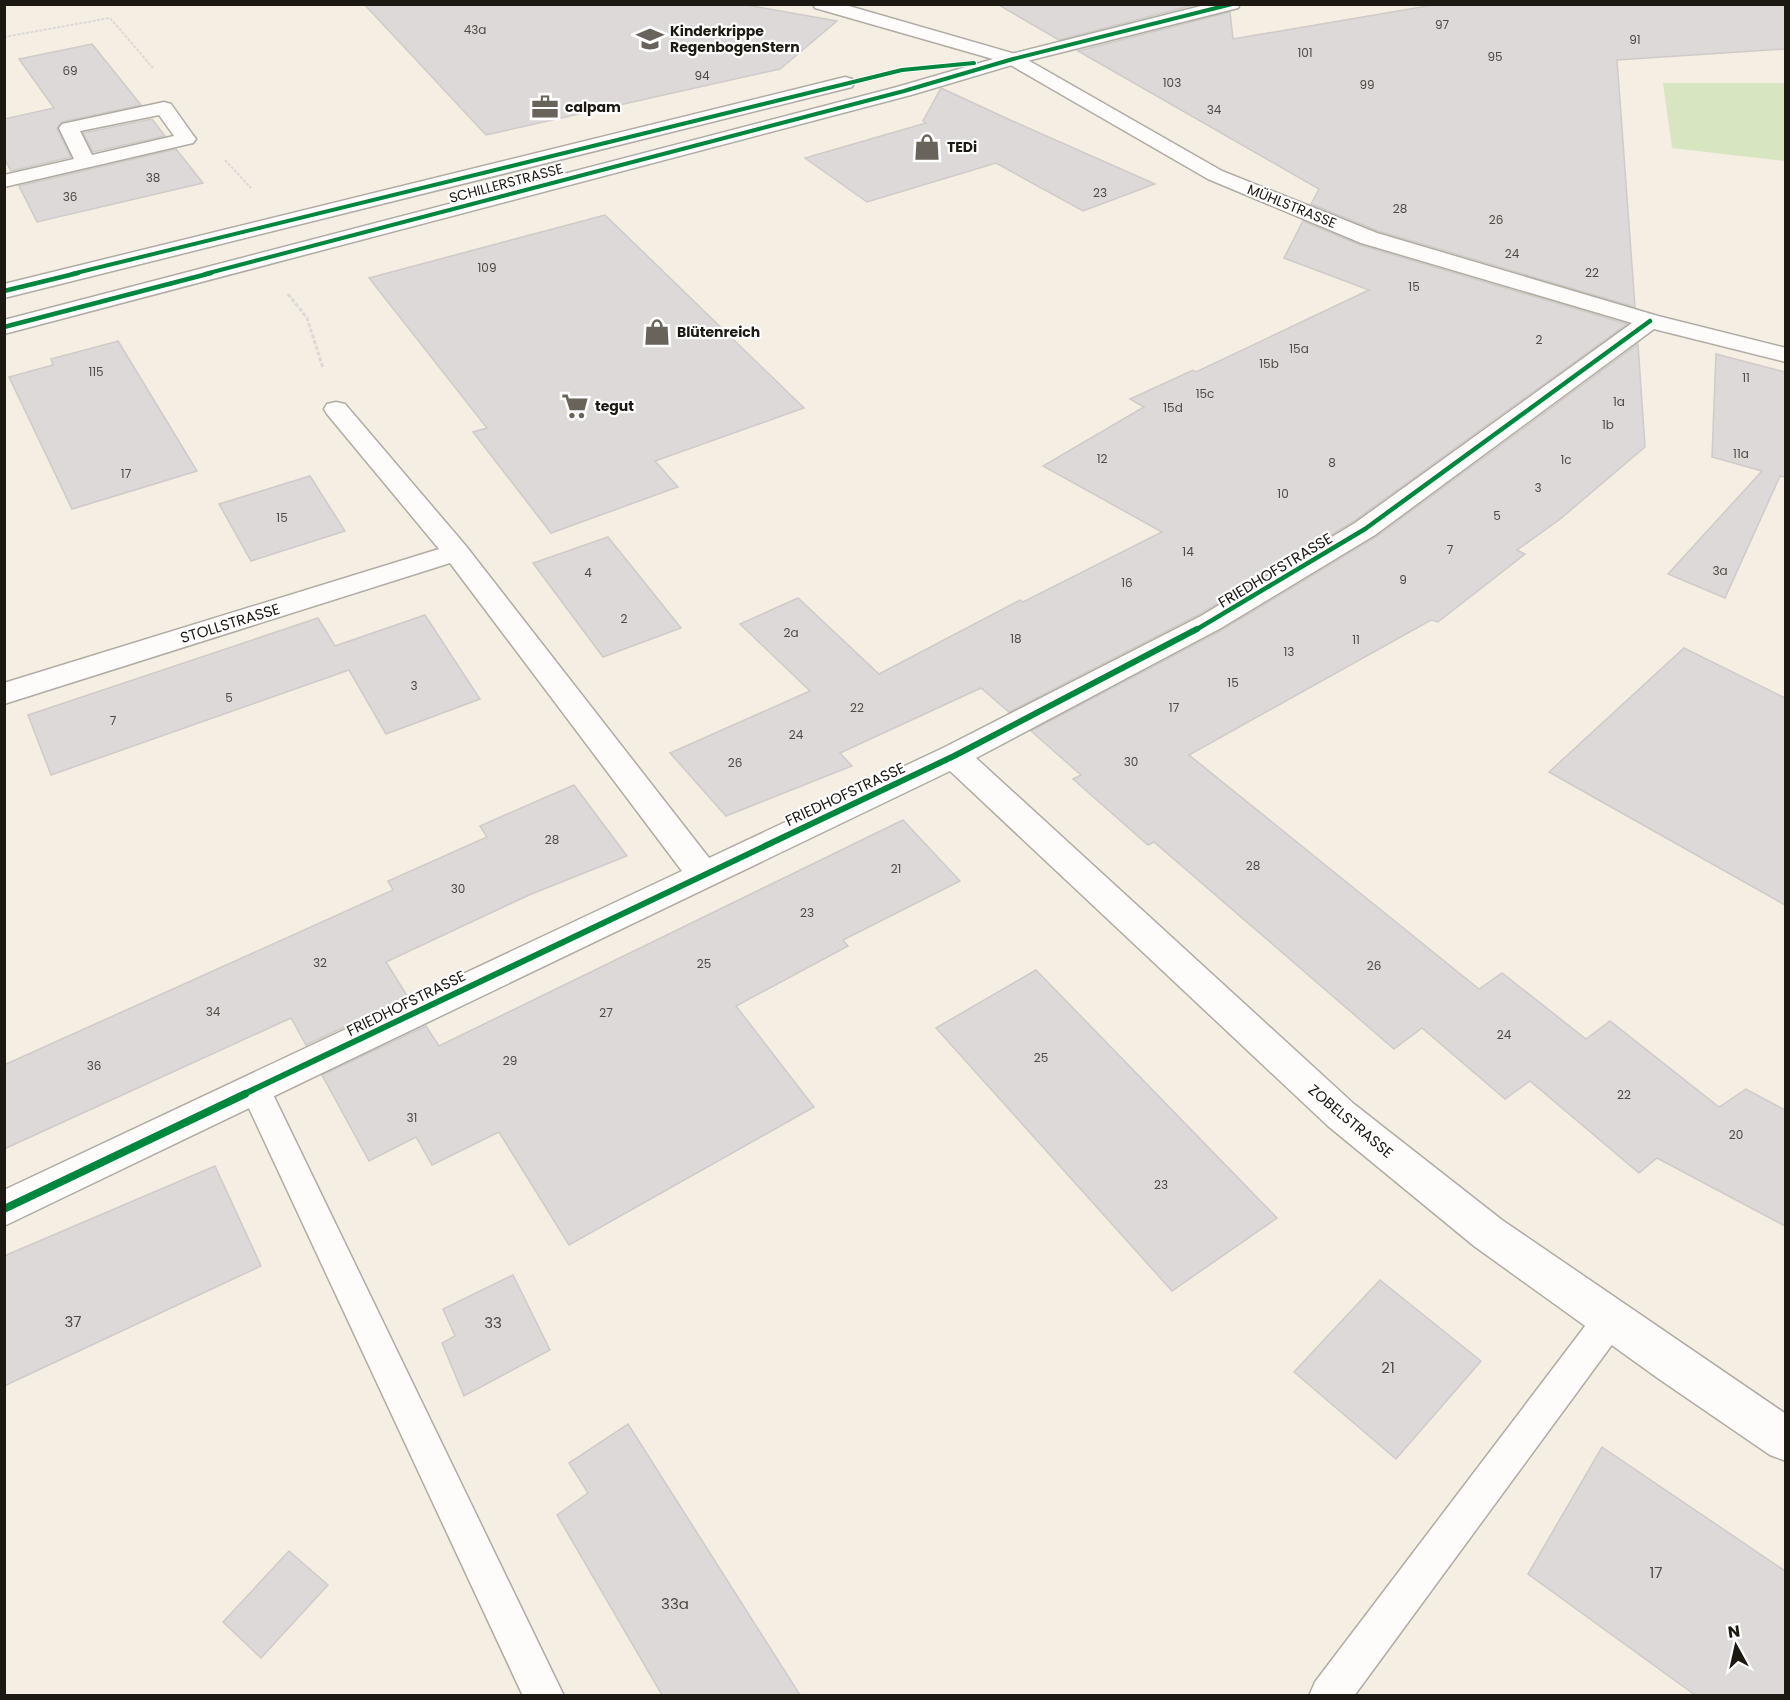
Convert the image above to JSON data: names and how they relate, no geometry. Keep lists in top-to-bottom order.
{
  "streets": {
    "street": [
      "SCHILLERSTRASSE",
      "MÜHLSTRASSE",
      "FRIEDHOFSTRASSE",
      "STOLLSTRASSE",
      "ZOBELSTRASSE"
    ]
  },
  "crossings": [
    ["SCHILLERSTRASSE", "MÜHLSTRASSE"],
    ["MÜHLSTRASSE", "FRIEDHOFSTRASSE"],
    ["FRIEDHOFSTRASSE", "ZOBELSTRASSE"]
  ],
  "places": {
    "school or university": ["Kinderkrippe RegenbogenStern"],
    "office": ["calpam"],
    "shop": ["TEDi", "Blütenreich"],
    "supermarket": ["tegut"]
  },
  "house_numbers": [
    "97",
    "43a",
    "91",
    "101",
    "95",
    "69",
    "94",
    "103",
    "99",
    "34",
    "38",
    "23",
    "36",
    "28",
    "26",
    "24",
    "109",
    "22",
    "15",
    "2",
    "15a",
    "15b",
    "115",
    "11",
    "15c",
    "1a",
    "15d",
    "1b",
    "11a",
    "12",
    "1c",
    "8",
    "17",
    "3",
    "10",
    "5",
    "15",
    "7",
    "14",
    "3a",
    "4",
    "9",
    "16",
    "2",
    "2a",
    "18",
    "11",
    "13",
    "15",
    "3",
    "5",
    "22",
    "17",
    "7",
    "24",
    "30",
    "26",
    "28",
    "28",
    "21",
    "30",
    "23",
    "32",
    "25",
    "26",
    "34",
    "27",
    "24",
    "25",
    "29",
    "36",
    "22",
    "31",
    "20",
    "23",
    "37",
    "33",
    "21",
    "17",
    "33a"
  ],
  "north": "top"
}
